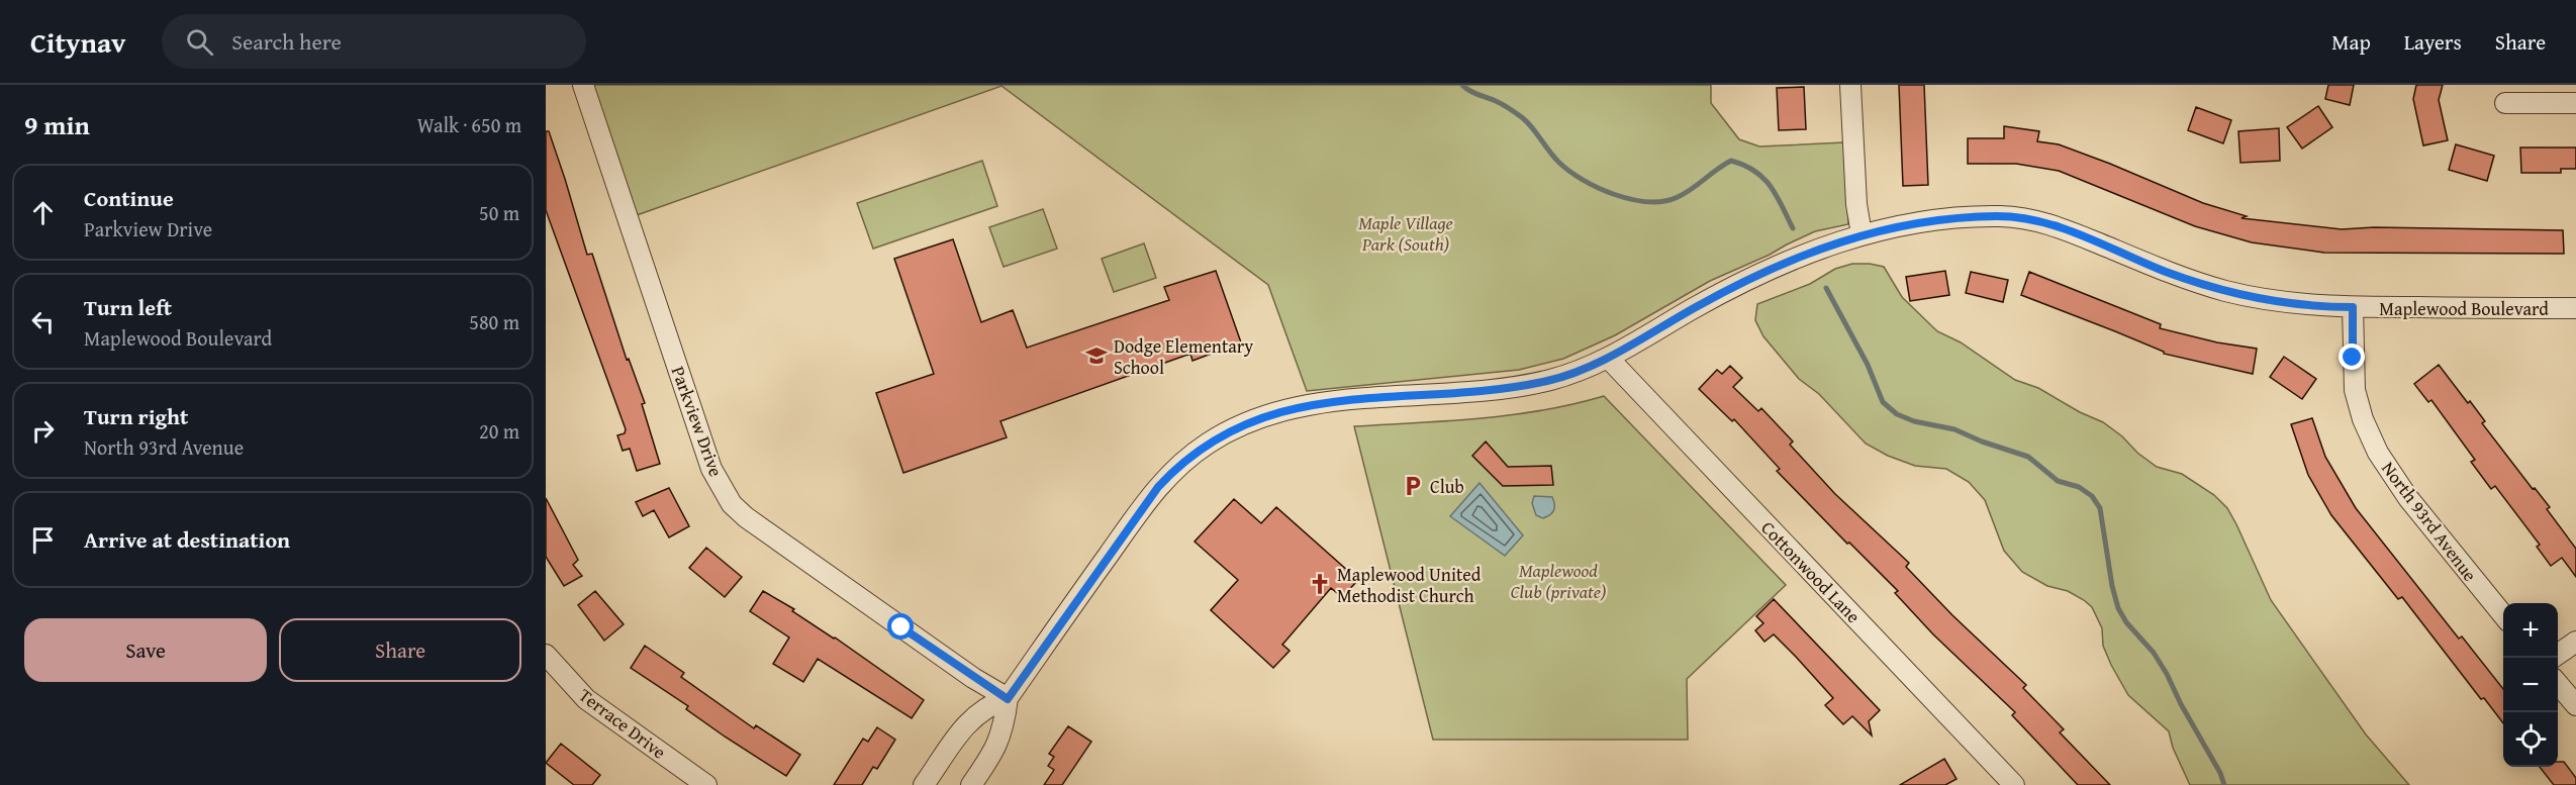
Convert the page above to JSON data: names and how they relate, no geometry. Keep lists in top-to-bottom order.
{
  "streets": {
    "street": [
      "Maplewood Boulevard",
      "Parkview Drive",
      "North 93rd Avenue",
      "Cottonwood Lane",
      "Terrace Drive"
    ]
  },
  "crossings": [
    ["Maplewood Boulevard", "Parkview Drive"],
    ["Maplewood Boulevard", "North 93rd Avenue"],
    ["Maplewood Boulevard", "Cottonwood Lane"]
  ],
  "parks": ["Maple Village Park (South)", "Maplewood Club (private)"],
  "places": {
    "school or university": ["Dodge Elementary School"],
    "parking": ["Club"],
    "church": ["Maplewood United Methodist Church"]
  },
  "page": {
    "header": "Citynav",
    "search": "Search here",
    "nav": ["Map", "Layers", "Share"],
    "heading": ["9 min", "Walk · 650 m"],
    "list": [
      ["Continue", "Parkview Drive", "50 m"],
      ["Turn left", "Maplewood Boulevard", "580 m"],
      ["Turn right", "North 93rd Avenue", "20 m"],
      "Arrive at destination"
    ],
    "buttons": ["Save", "Share"],
    "map_buttons": ["+", "−"]
  }
}
